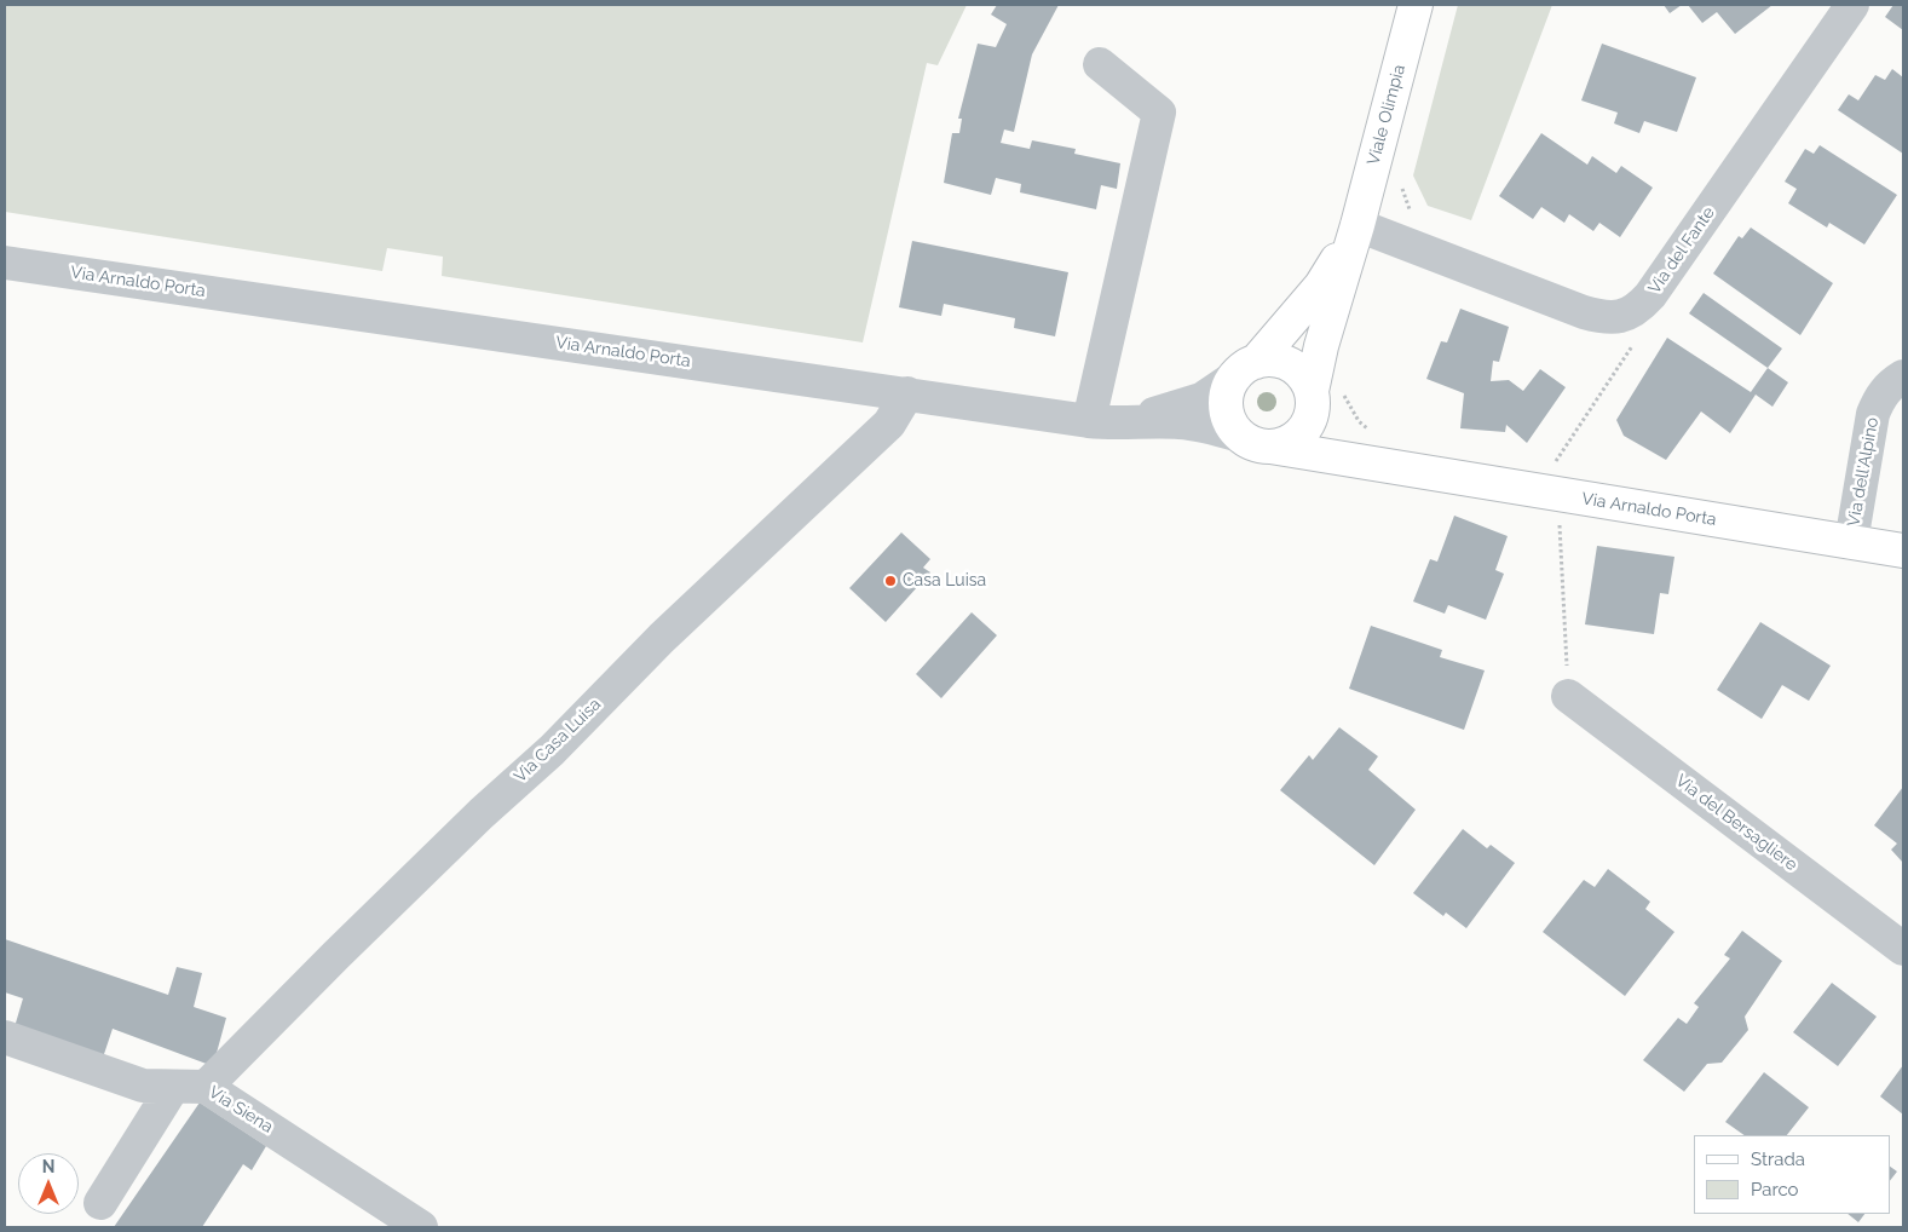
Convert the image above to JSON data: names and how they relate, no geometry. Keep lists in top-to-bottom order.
{
  "streets": {
    "main road": ["Viale Olimpia", "Via Arnaldo Porta"],
    "street": [
      "Via del Fante",
      "Via dell'Alpino",
      "Via Casa Luisa",
      "Via del Bersagliere",
      "Via Siena"
    ]
  },
  "crossings": [
    ["Viale Olimpia", "Via Arnaldo Porta"],
    ["Via Arnaldo Porta", "Via dell'Alpino"],
    ["Via Arnaldo Porta", "Via Casa Luisa"],
    ["Via Casa Luisa", "Via Siena"]
  ],
  "places": ["Casa Luisa"],
  "legend": ["Strada", "Parco"],
  "north": "top"
}
